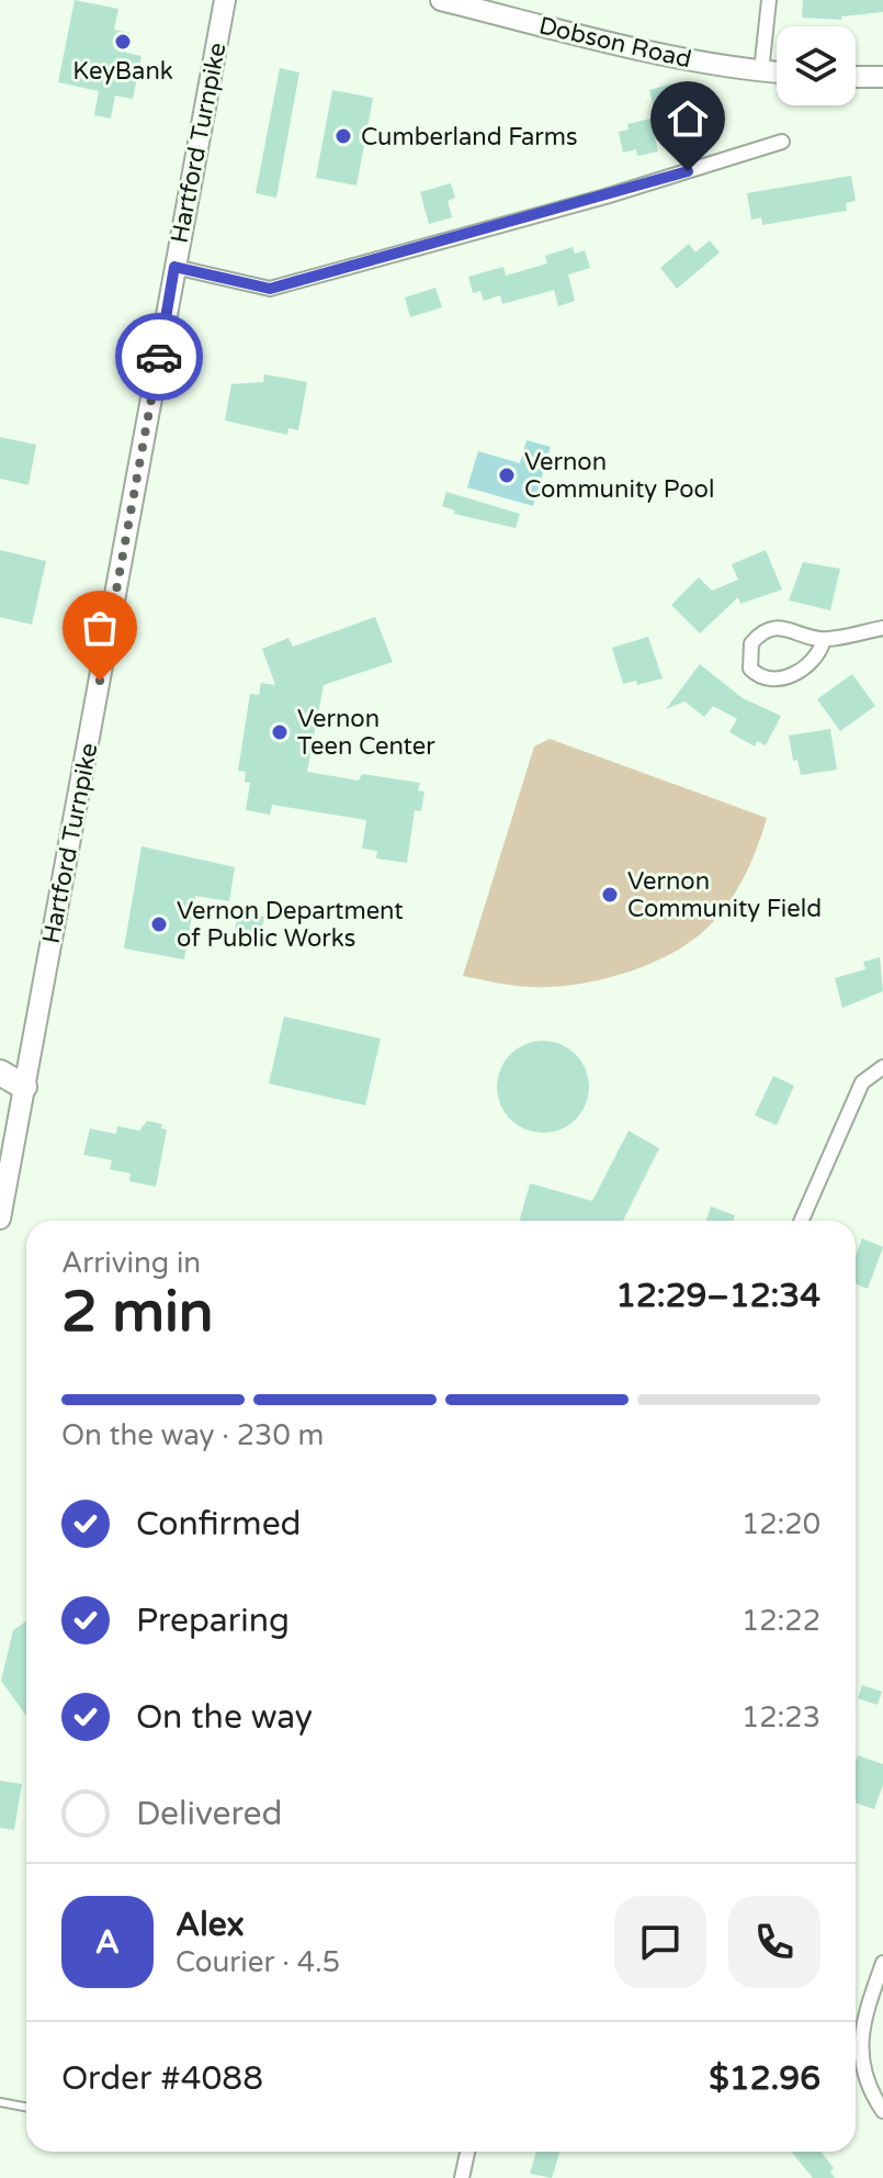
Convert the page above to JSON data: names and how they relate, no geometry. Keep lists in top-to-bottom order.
{
  "streets": {
    "main road": ["Dobson Road", "Hartford Turnpike"]
  },
  "places": [
    "KeyBank",
    "Cumberland Farms",
    "Vernon Community Pool",
    "Vernon Teen Center",
    "Vernon Community Field",
    "Vernon Department of Public Works"
  ],
  "page": {
    "heading": ["2 min", "Arriving in", "12:29–12:34"],
    "panel": [
      "Alex",
      "Courier · 4.5",
      "Order #4088",
      "$12.96"
    ],
    "bar": "On the way · 230 m",
    "list": [
      ["Confirmed", "12:20"],
      ["Preparing", "12:22"],
      ["On the way", "12:23"],
      "Delivered"
    ],
    "round": "A"
  }
}
